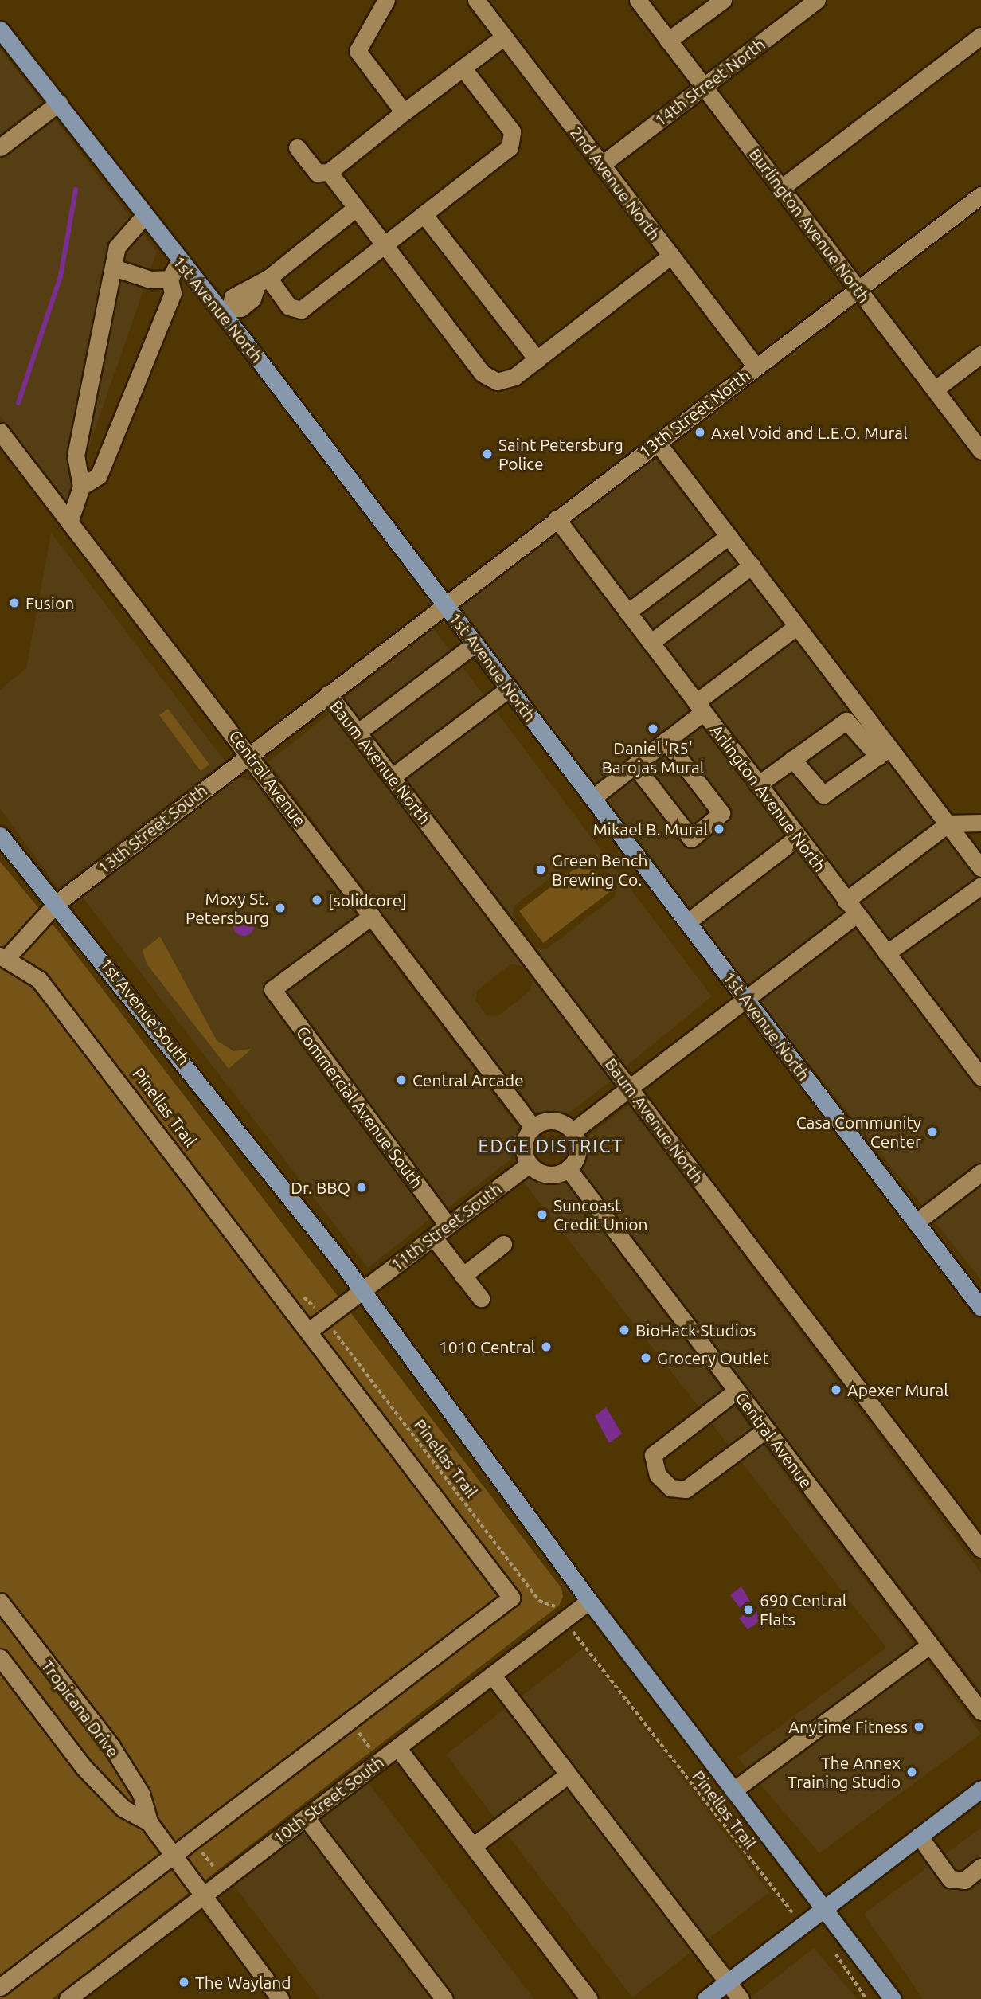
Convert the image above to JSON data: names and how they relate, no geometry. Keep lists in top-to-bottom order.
{
  "streets": {
    "main road": ["1st Avenue North", "1st Avenue South"],
    "street": [
      "14th Street North",
      "2nd Avenue North",
      "Burlington Avenue North",
      "13th Street North",
      "Baum Avenue North",
      "Central Avenue",
      "Arlington Avenue North",
      "13th Street South",
      "Commercial Avenue South",
      "11th Street South",
      "Tropicana Drive",
      "10th Street South"
    ],
    "path": ["Pinellas Trail"]
  },
  "crossings": [
    ["14th Street North", "2nd Avenue North"],
    ["14th Street North", "Burlington Avenue North"],
    ["2nd Avenue North", "13th Street North"],
    ["Burlington Avenue North", "13th Street North"],
    ["1st Avenue North", "13th Street North"],
    ["13th Street North", "Baum Avenue North"],
    ["13th Street North", "Central Avenue"],
    ["13th Street North", "Arlington Avenue North"],
    ["13th Street North", "13th Street South"],
    ["Central Avenue", "13th Street South"],
    ["Central Avenue", "Commercial Avenue South"],
    ["Central Avenue", "11th Street South"],
    ["13th Street South", "1st Avenue South"],
    ["1st Avenue South", "11th Street South"],
    ["1st Avenue South", "10th Street South"],
    ["Pinellas Trail", "11th Street South"],
    ["Pinellas Trail", "10th Street South"],
    ["Commercial Avenue South", "11th Street South"],
    ["Tropicana Drive", "10th Street South"]
  ],
  "districts": ["EDGE DISTRICT"],
  "places": [
    "Axel Void and L.E.O. Mural",
    "Saint Petersburg Police",
    "Fusion",
    "Daniel 'R5' Barojas Mural",
    "Mikael B. Mural",
    "Green Bench Brewing Co.",
    "[solidcore]",
    "Moxy St. Petersburg",
    "Central Arcade",
    "Casa Community Center",
    "Dr. BBQ",
    "Suncoast Credit Union",
    "BioHack Studios",
    "1010 Central",
    "Grocery Outlet",
    "Apexer Mural",
    "690 Central Flats",
    "Anytime Fitness",
    "The Annex Training Studio",
    "The Wayland"
  ]
}
